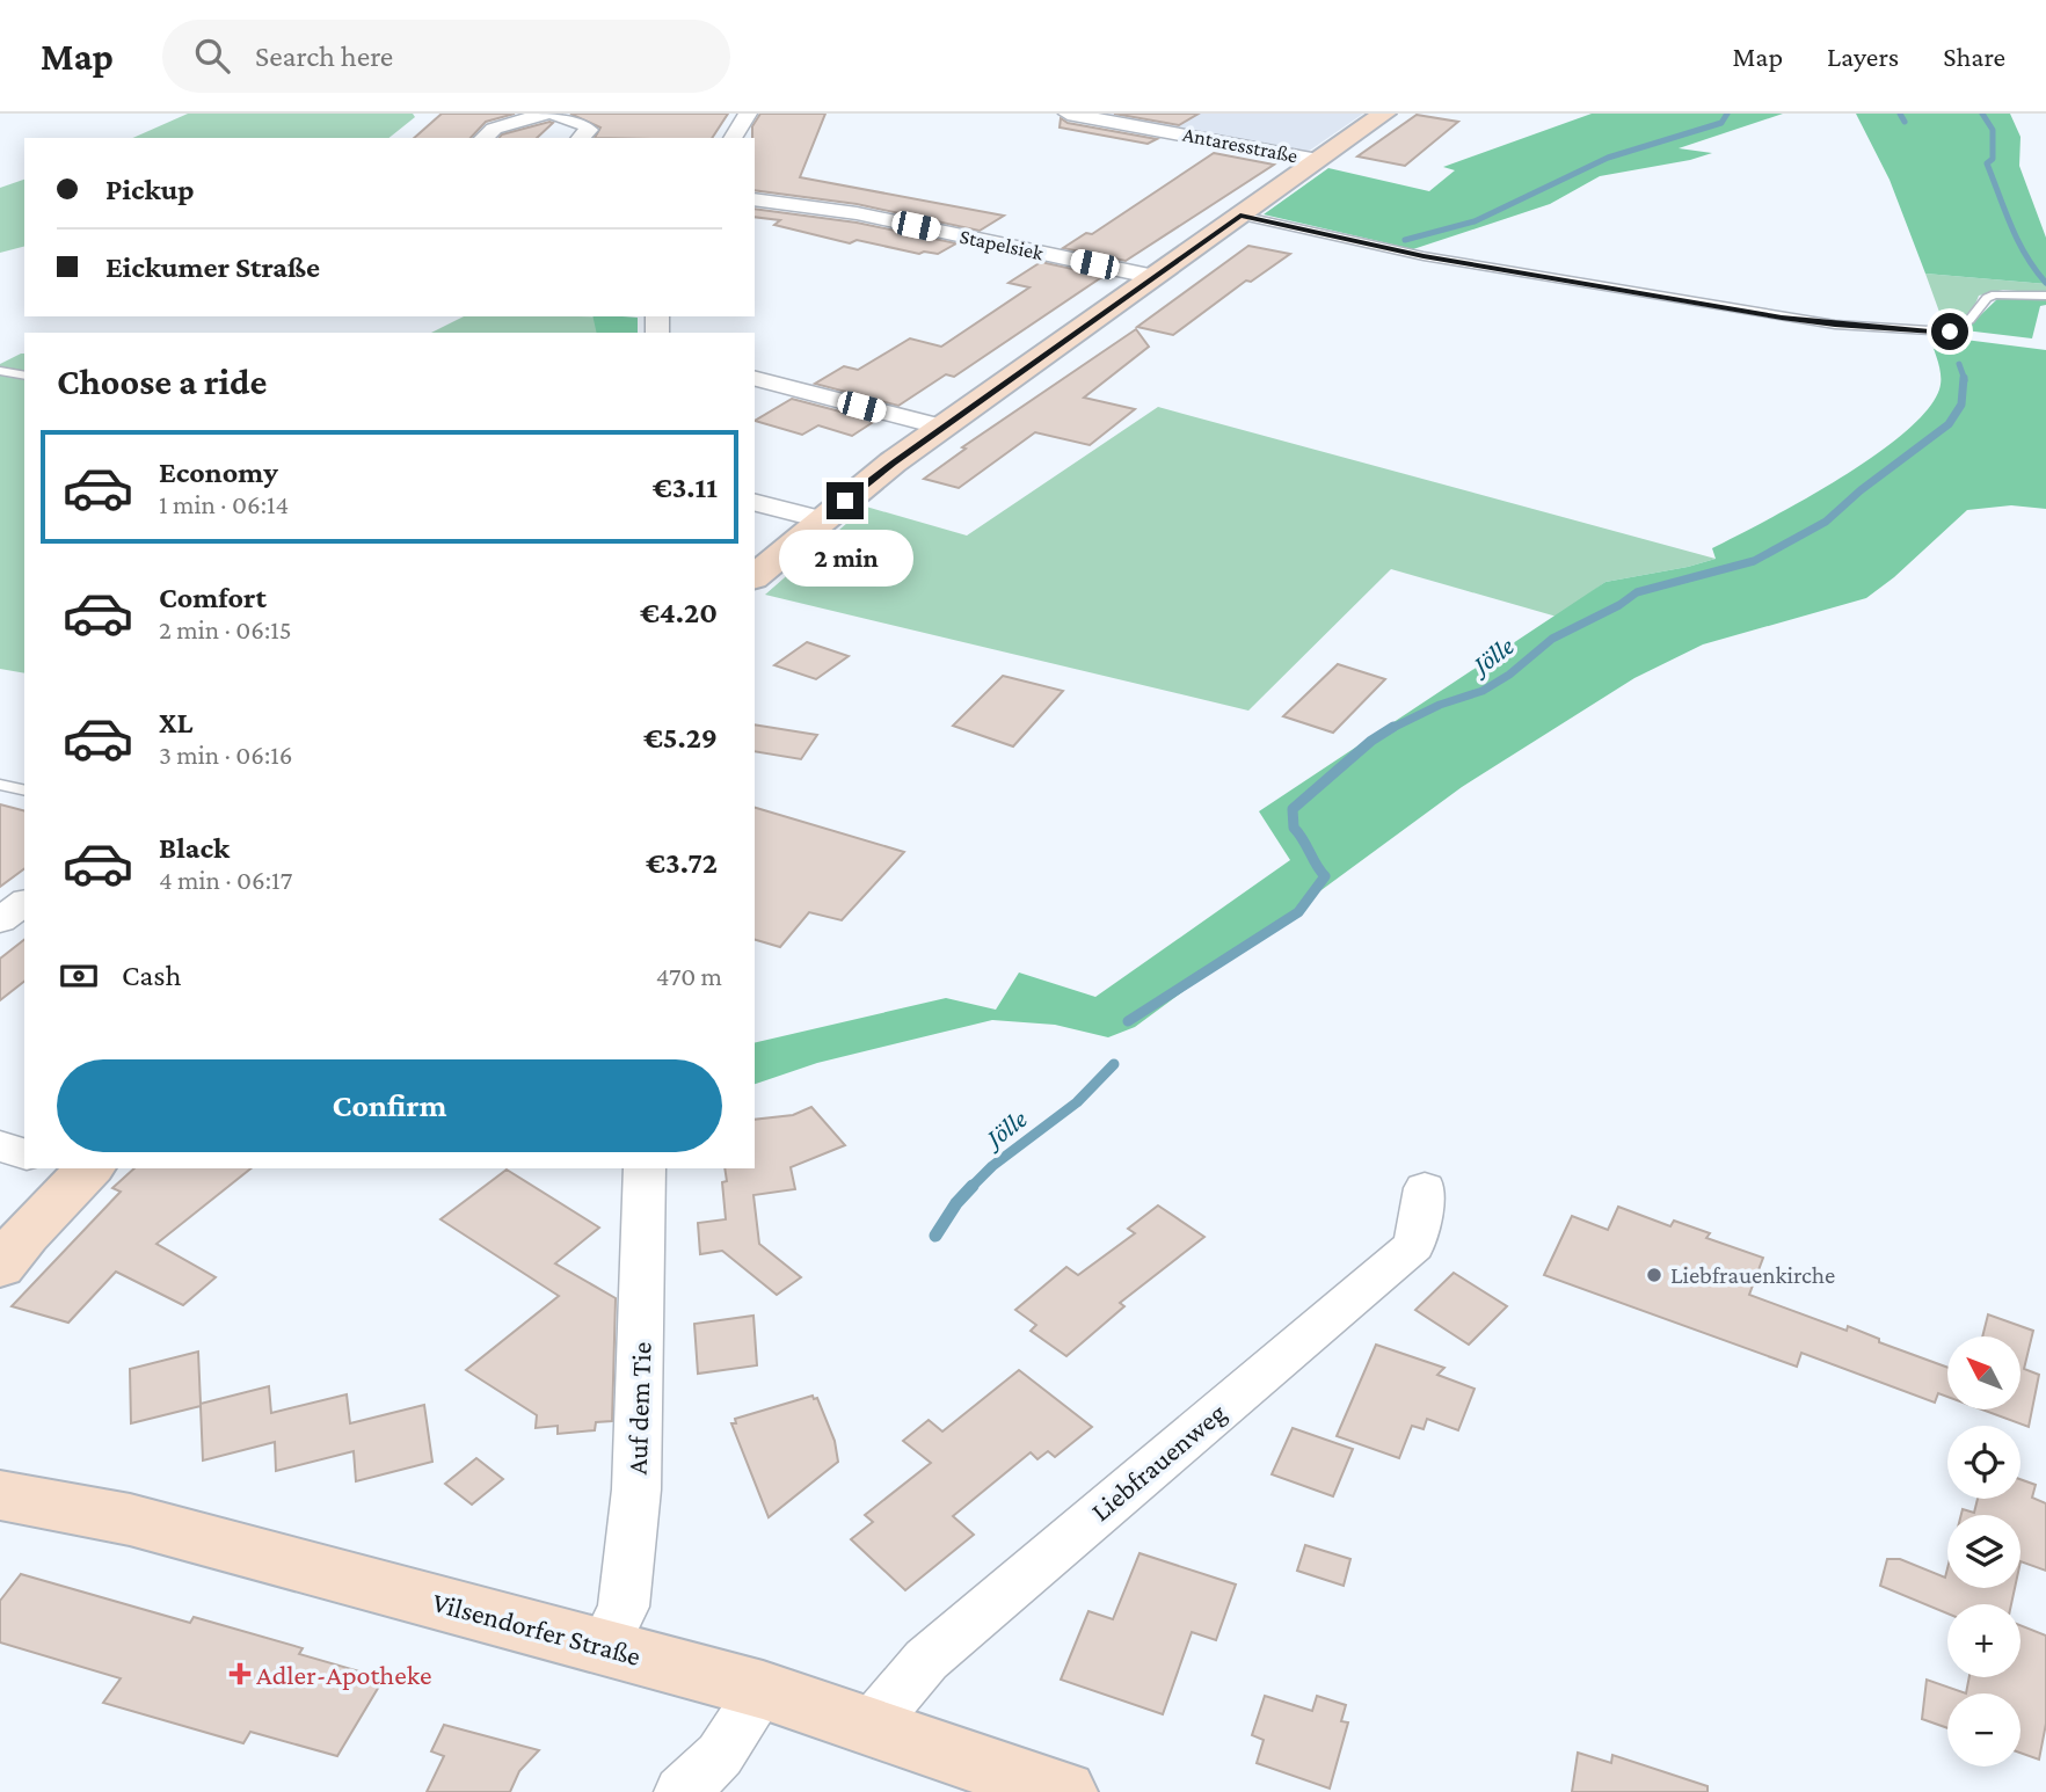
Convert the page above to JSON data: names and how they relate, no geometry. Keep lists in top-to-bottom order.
{
  "streets": {
    "main road": ["Vilsendorfer Straße"],
    "street": [
      "Antaresstraße",
      "Stapelsiek",
      "Auf dem Tie",
      "Liebfrauenweg"
    ]
  },
  "crossings": [
    ["Auf dem Tie", "Vilsendorfer Straße"],
    ["Liebfrauenweg", "Vilsendorfer Straße"]
  ],
  "water": ["Jölle"],
  "places": {
    "other": ["Liebfrauenkirche"],
    "health": ["Adler-Apotheke"]
  },
  "north": "top left",
  "page": {
    "header": "Map",
    "search": "Search here",
    "nav": ["Map", "Layers", "Share"],
    "banner": ["Pickup", "Eickumer Straße"],
    "heading": "Choose a ride",
    "list": [
      {
        "name": "Economy",
        "note": "1 min · 06:14",
        "value": "€3.11"
      },
      {
        "name": "Comfort",
        "note": "2 min · 06:15",
        "value": "€4.20"
      },
      {
        "name": "XL",
        "note": "3 min · 06:16",
        "value": "€5.29"
      },
      {
        "name": "Black",
        "note": "4 min · 06:17",
        "value": "€3.72"
      }
    ],
    "bubble": "2 min",
    "pay": ["Cash", "470 m"],
    "buttons": "Confirm",
    "map_buttons": ["+", "−"]
  }
}
